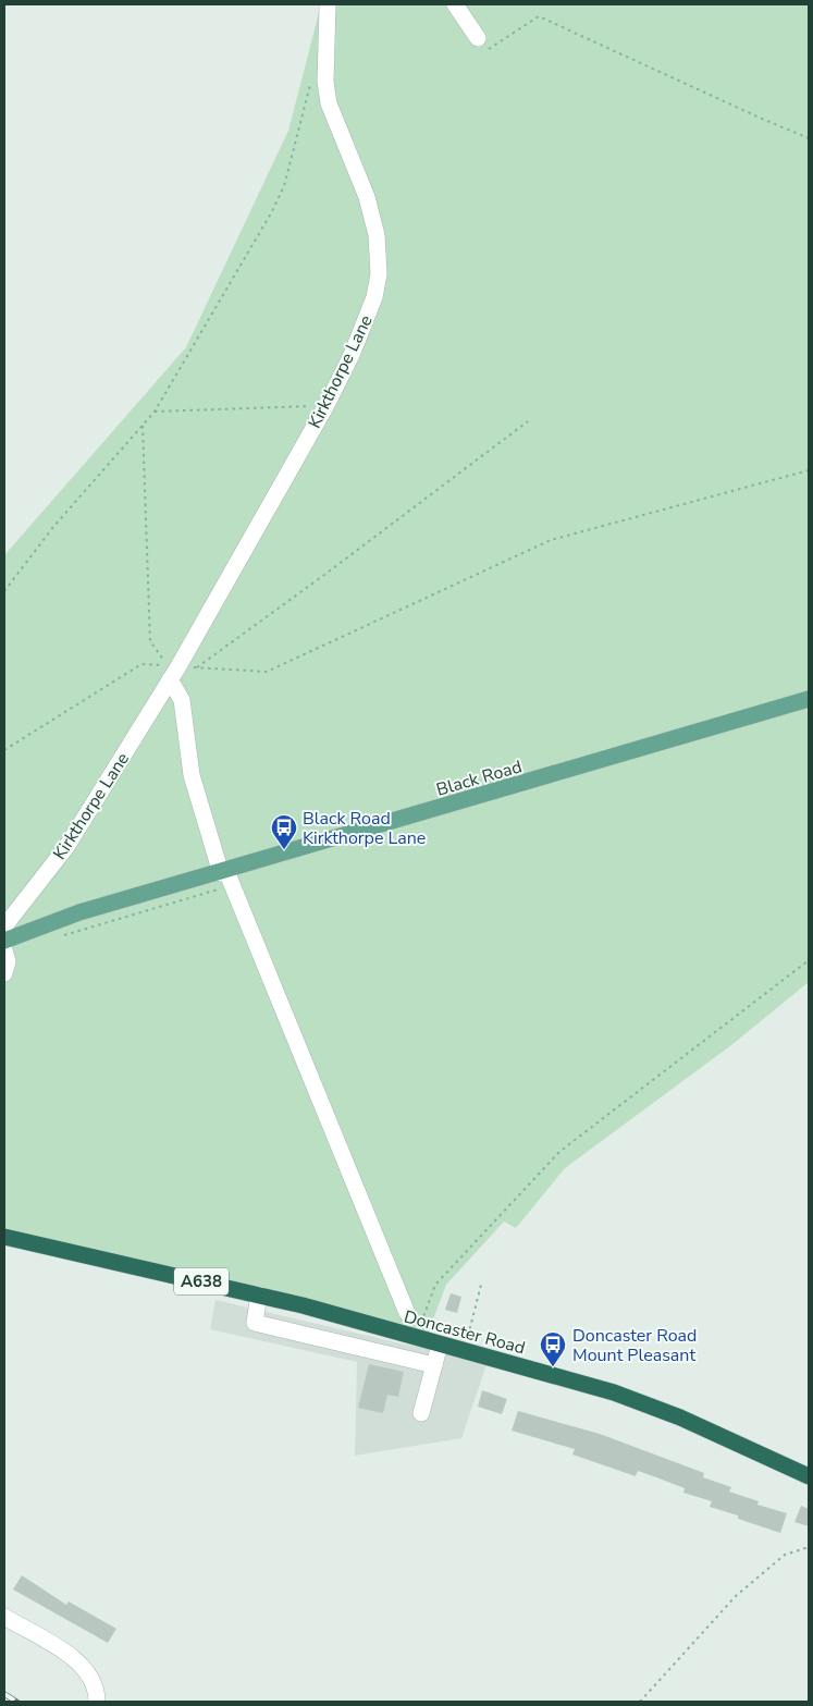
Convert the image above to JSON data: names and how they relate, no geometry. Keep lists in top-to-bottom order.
{
  "streets": {
    "highway": ["A638", "Doncaster Road"],
    "main road": ["Black Road"],
    "street": ["Kirkthorpe Lane"]
  },
  "places": {
    "bus stop": ["Black Road Kirkthorpe Lane", "Doncaster Road Mount Pleasant"]
  }
}
